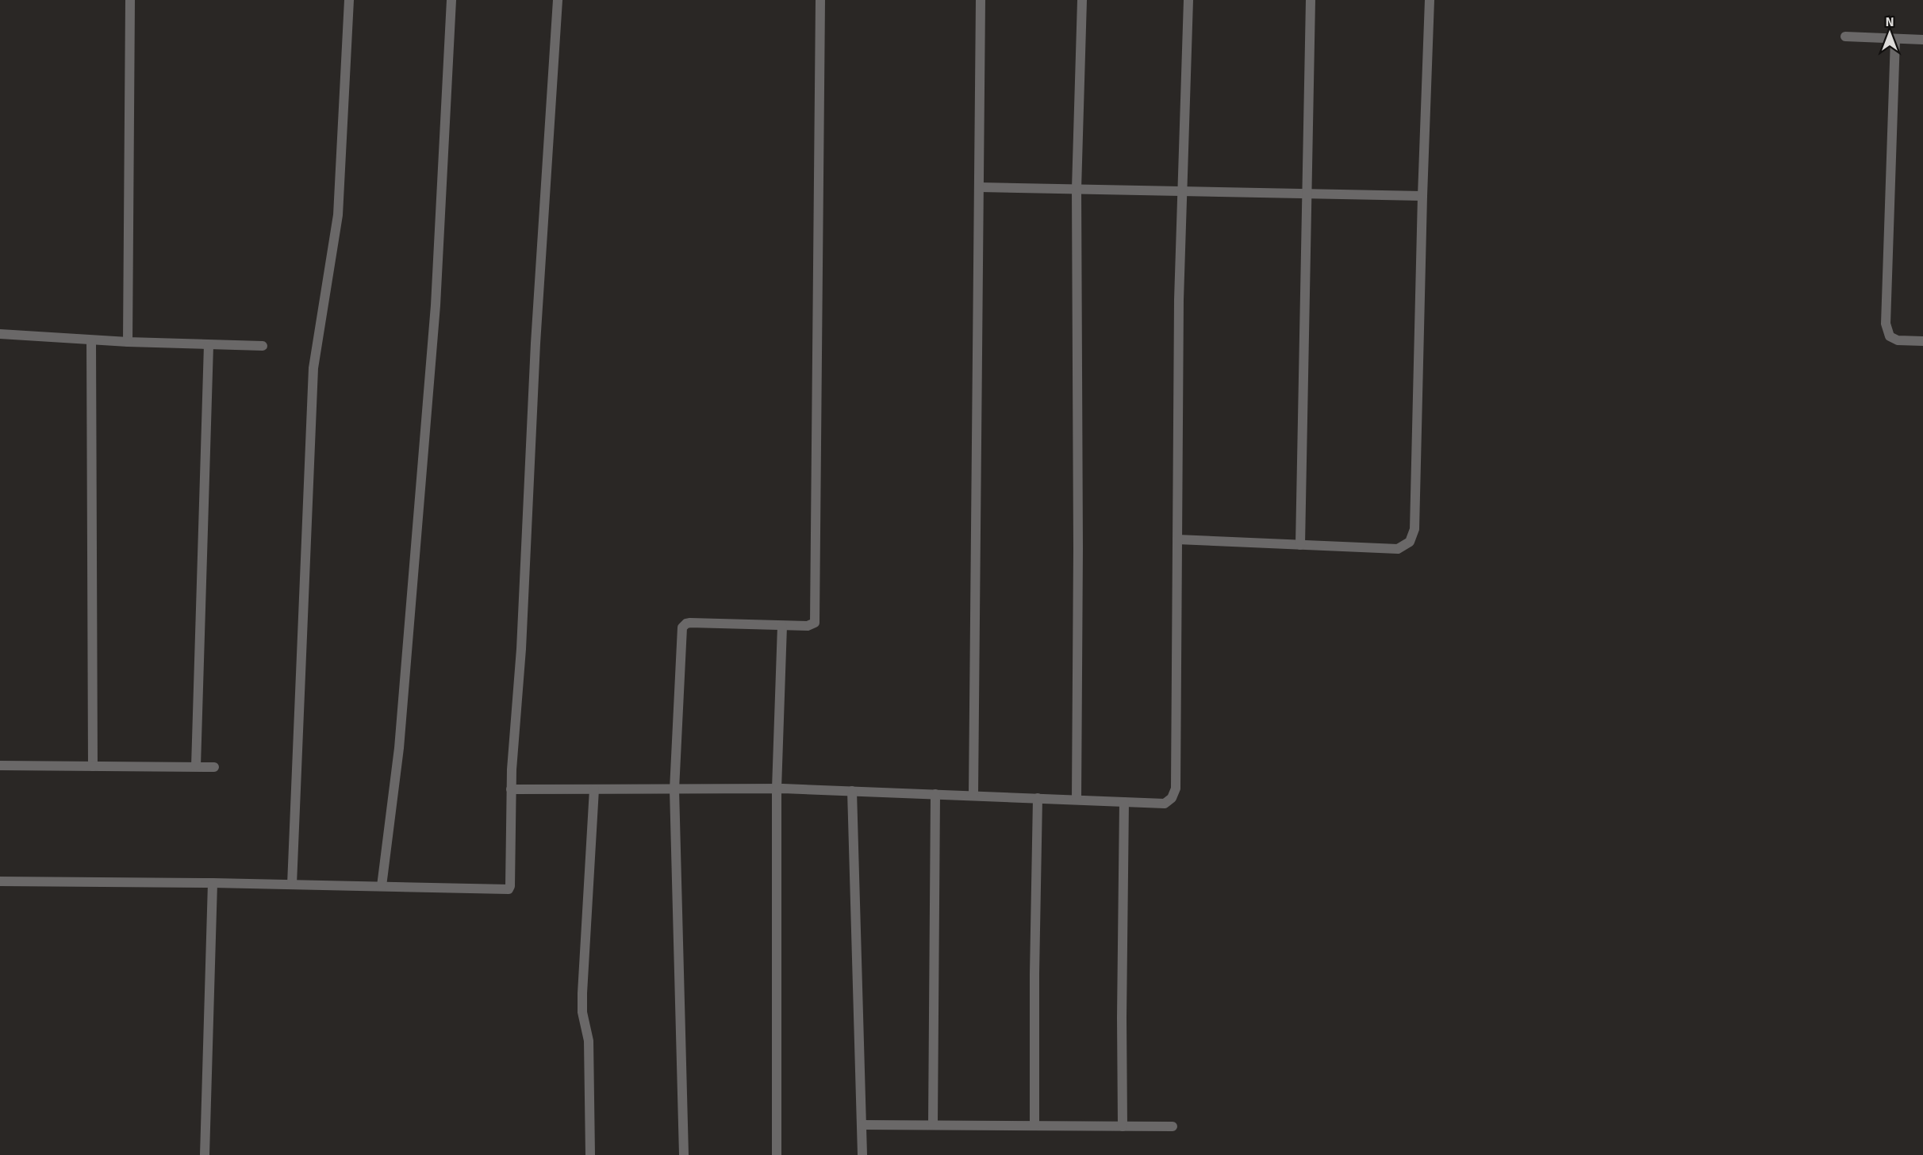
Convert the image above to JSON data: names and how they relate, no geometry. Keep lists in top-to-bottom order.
{
  "north": "top"
}
